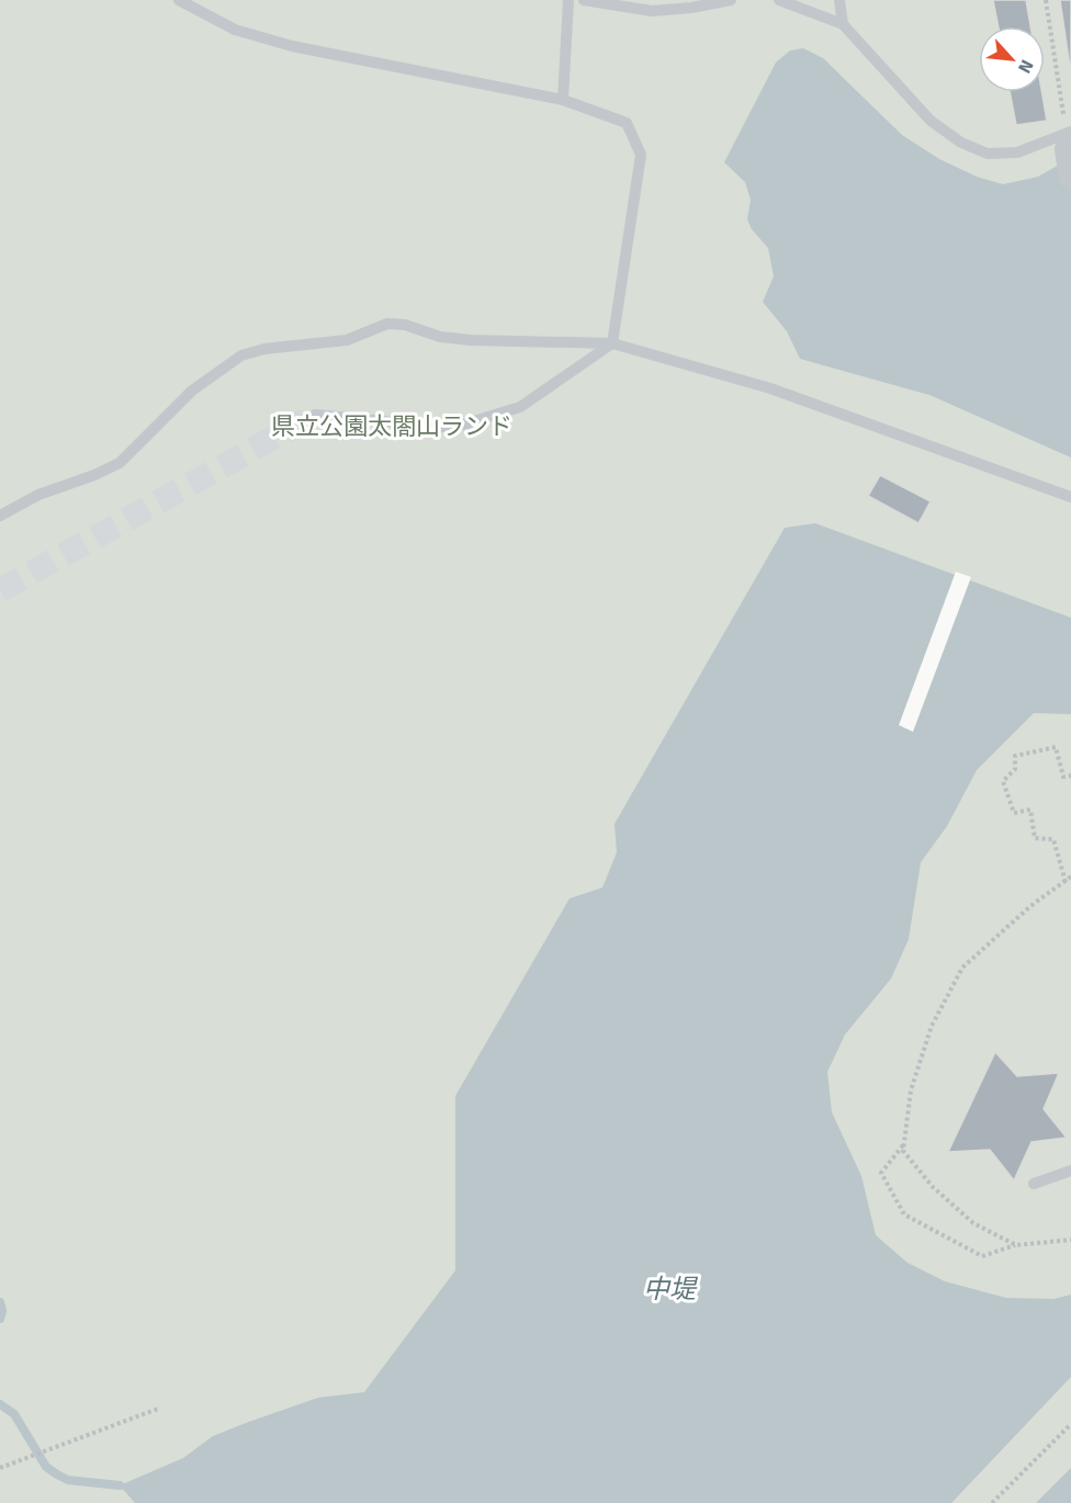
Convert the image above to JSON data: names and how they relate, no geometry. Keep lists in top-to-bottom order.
{
  "water": ["中堤"],
  "parks": ["県立公園太閤山ランド"],
  "north": "bottom right"
}
